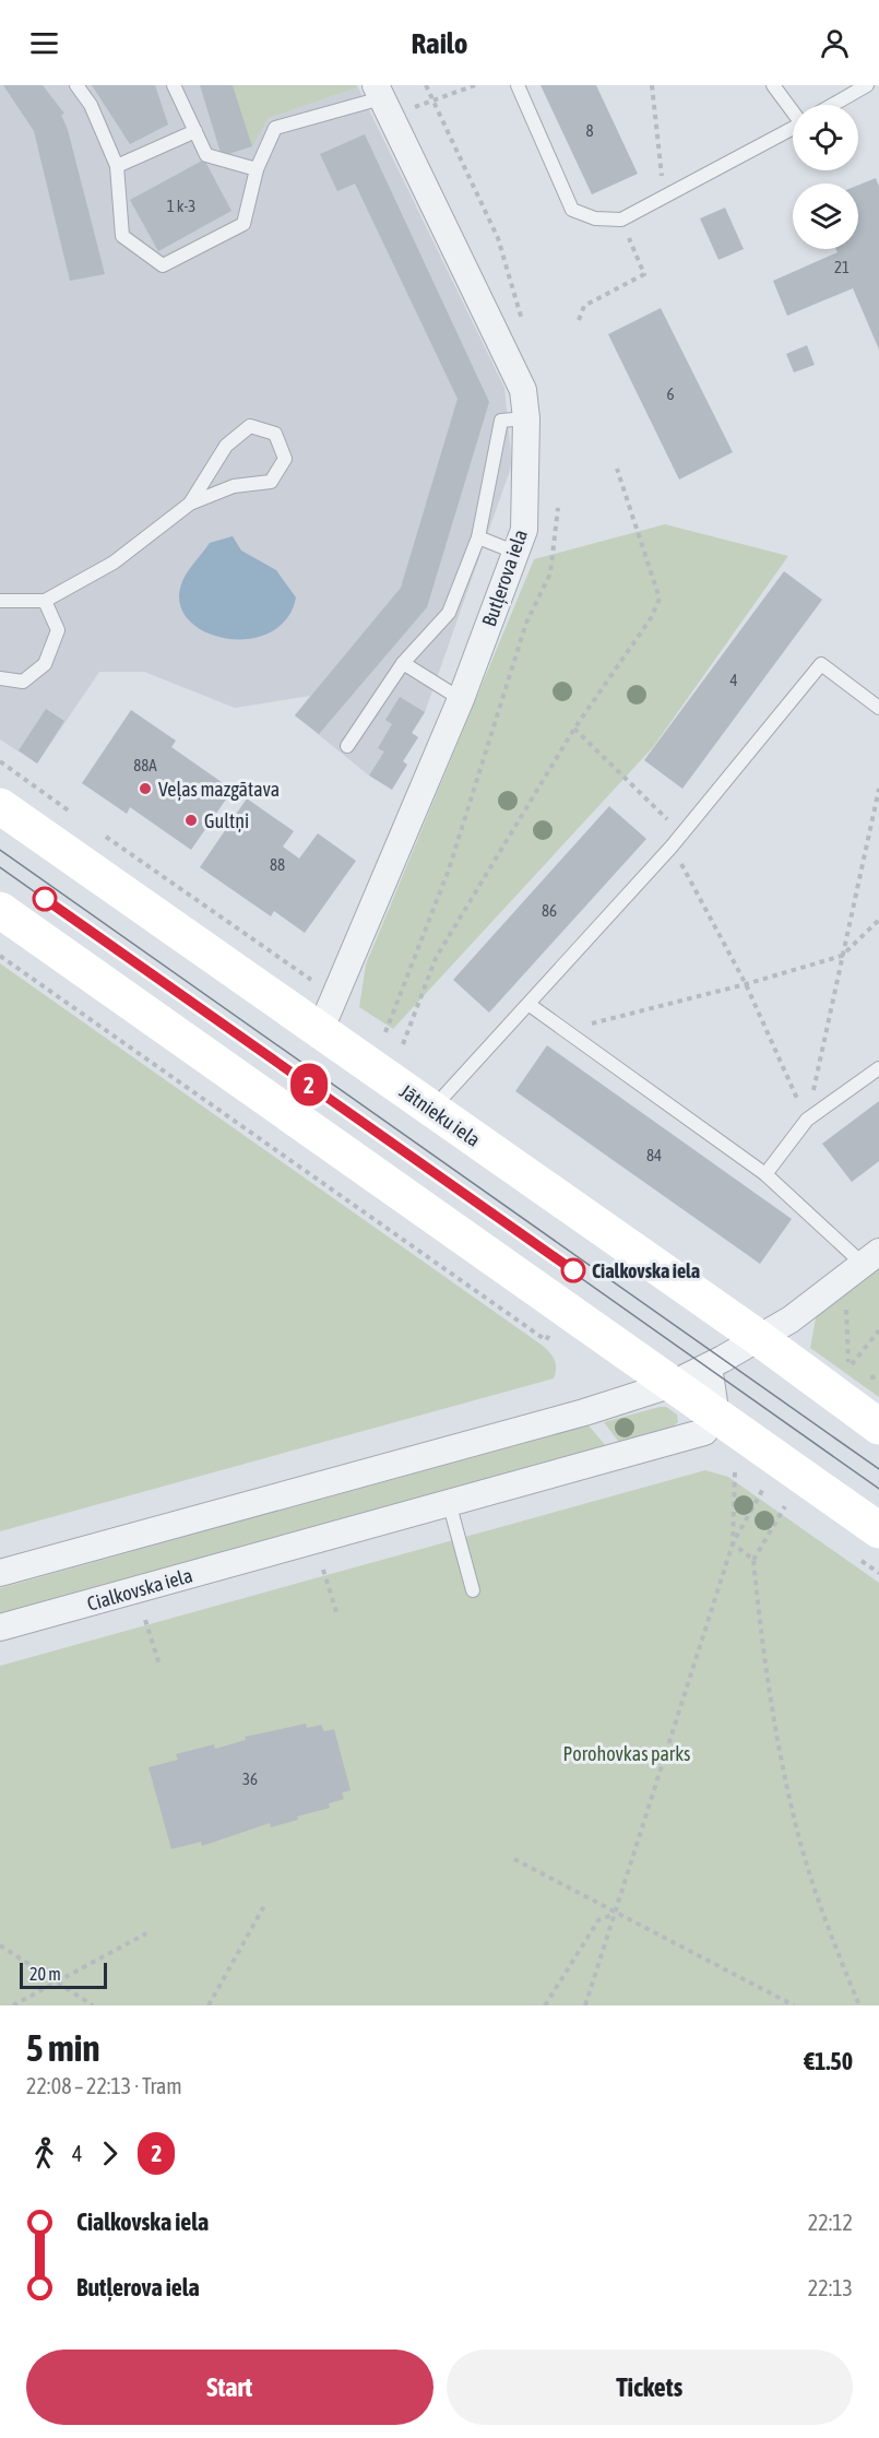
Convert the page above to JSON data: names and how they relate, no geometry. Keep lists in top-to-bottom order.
{
  "streets": {
    "street": ["Butļerova iela", "Jātnieku iela", "Cialkovska iela"]
  },
  "crossings": [
    ["Butļerova iela", "Jātnieku iela"]
  ],
  "parks": ["Porohovkas parks"],
  "places": ["Veļas mazgātava", "Gultņi", "Cialkovska iela"],
  "lines": ["tram line 2"],
  "house_numbers": [
    "8",
    "1 k-3",
    "21",
    "6",
    "4",
    "88A",
    "88",
    "86",
    "84",
    "36"
  ],
  "scale_bar": "20 m",
  "page": {
    "header": "Railo",
    "on_map": "2",
    "scale": "20 m",
    "heading": ["5 min", "22:08 – 22:13 · Tram", "€1.50"],
    "legs": ["4", "2"],
    "list": [
      {
        "name": "Cialkovska iela",
        "value": "22:12"
      },
      {
        "name": "Butļerova iela",
        "value": "22:13"
      }
    ],
    "buttons": ["Start", "Tickets"]
  }
}
